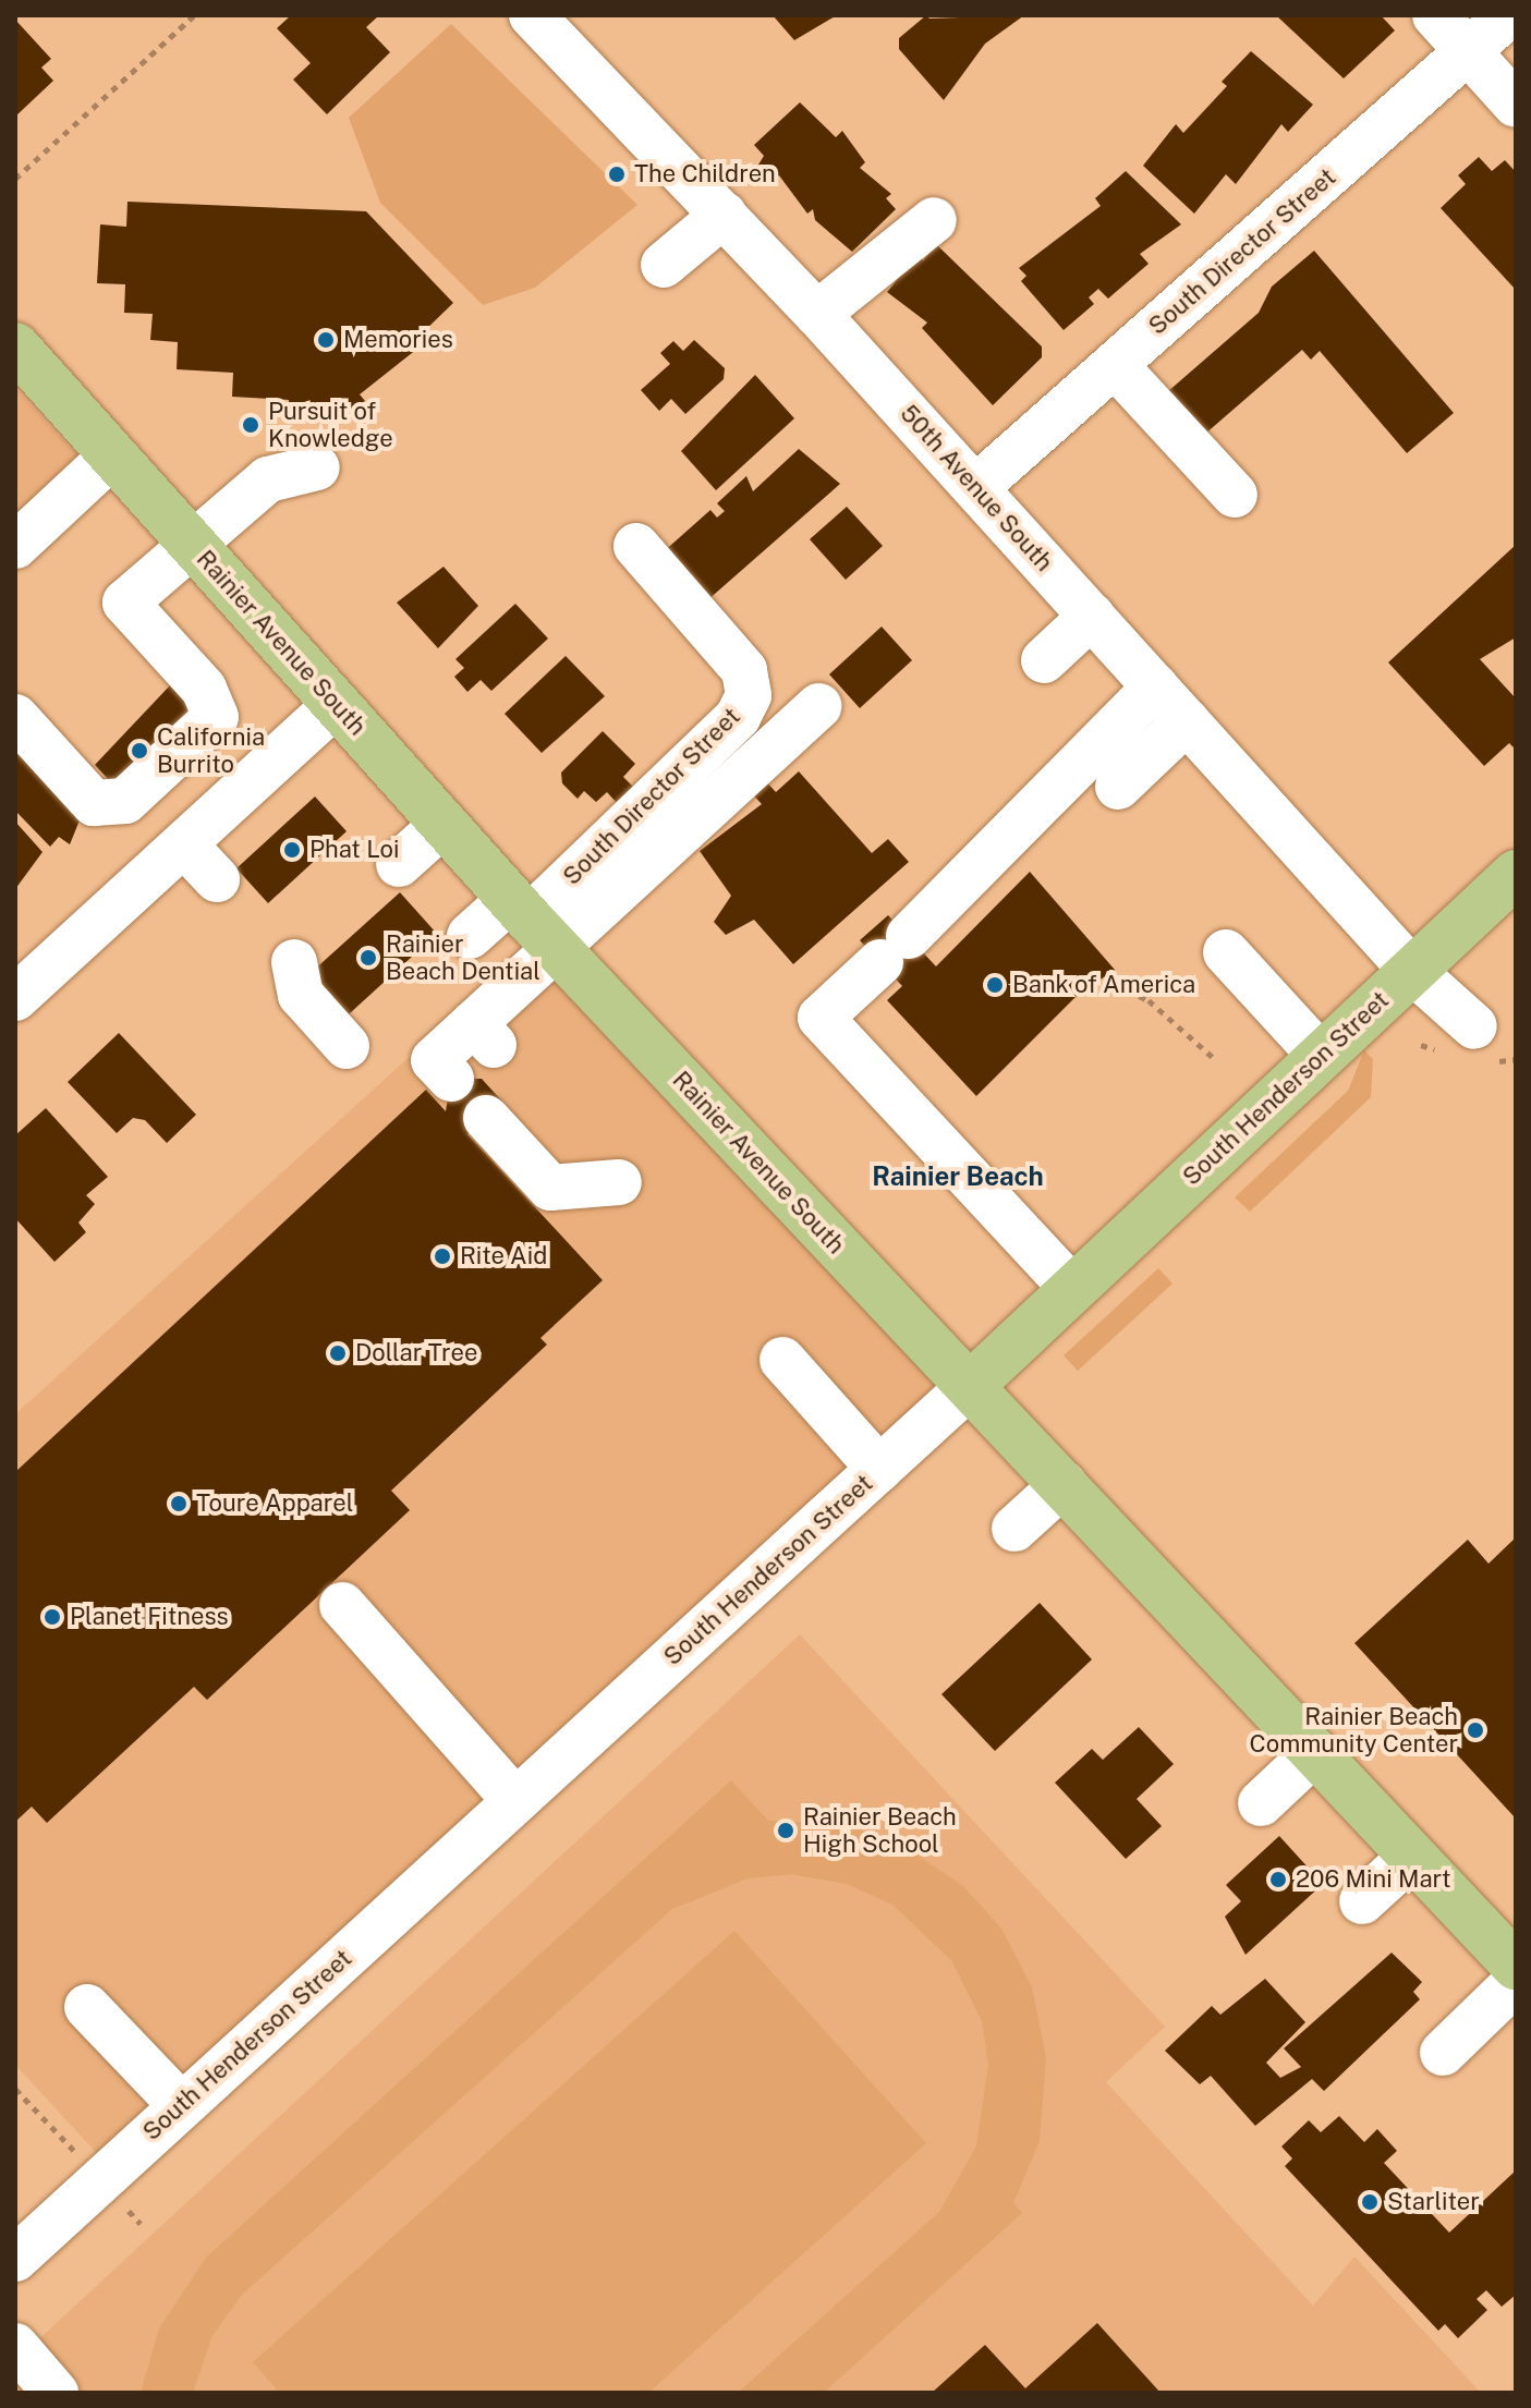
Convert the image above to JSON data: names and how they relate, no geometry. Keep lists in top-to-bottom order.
{
  "streets": {
    "main road": ["Rainier Avenue South", "South Henderson Street"],
    "street": ["South Director Street", "50th Avenue South"]
  },
  "crossings": [
    ["South Director Street", "50th Avenue South"],
    ["South Director Street", "Rainier Avenue South"],
    ["50th Avenue South", "South Henderson Street"],
    ["Rainier Avenue South", "South Henderson Street"]
  ],
  "districts": ["Rainier Beach"],
  "places": [
    "The Children",
    "Memories",
    "Pursuit of Knowledge",
    "California Burrito",
    "Phat Loi",
    "Rainier Beach Dential",
    "Bank of America",
    "Rite Aid",
    "Dollar Tree",
    "Toure Apparel",
    "Planet Fitness",
    "Rainier Beach Community Center",
    "Rainier Beach High School",
    "206 Mini Mart",
    "Starliter"
  ]
}
